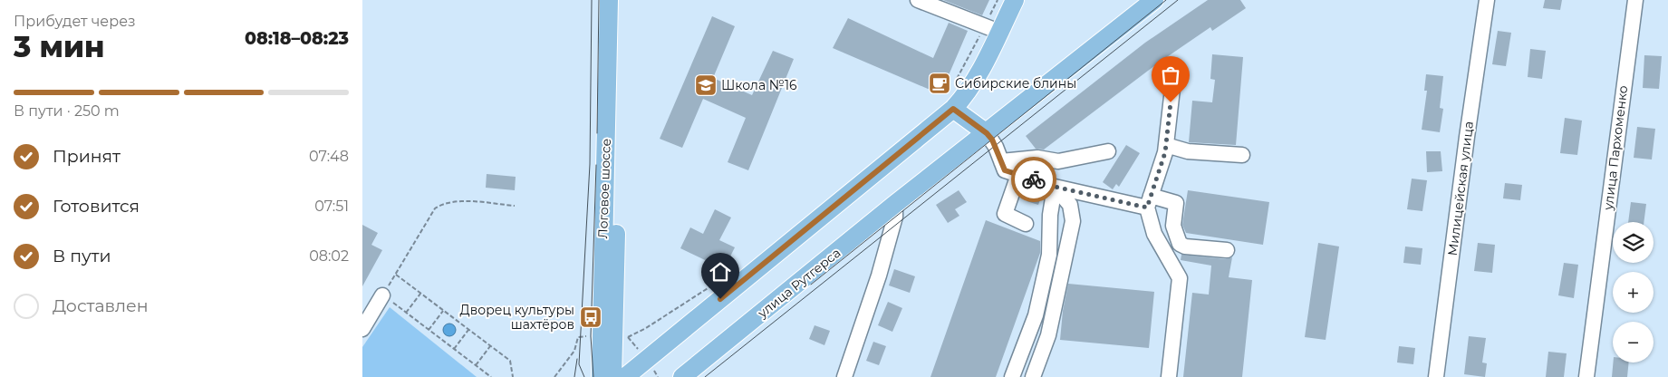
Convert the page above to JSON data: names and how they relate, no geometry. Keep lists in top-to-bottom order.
{
  "streets": {
    "main road": ["Логовое шоссе", "улица Рутгерса"],
    "lane": ["улица Пархоменко", "Милицейская улица"]
  },
  "places": {
    "cafe": ["Сибирские блины"],
    "school or university": ["Школа №16"],
    "bus stop": ["Дворец культуры шахтёров"]
  },
  "page": {
    "heading": ["3 мин", "Прибудет через", "08:18–08:23"],
    "bar": "В пути · 250 m",
    "list": [
      ["Принят", "07:48"],
      ["Готовится", "07:51"],
      ["В пути", "08:02"],
      "Доставлен"
    ],
    "map_buttons": ["+", "−"]
  }
}
